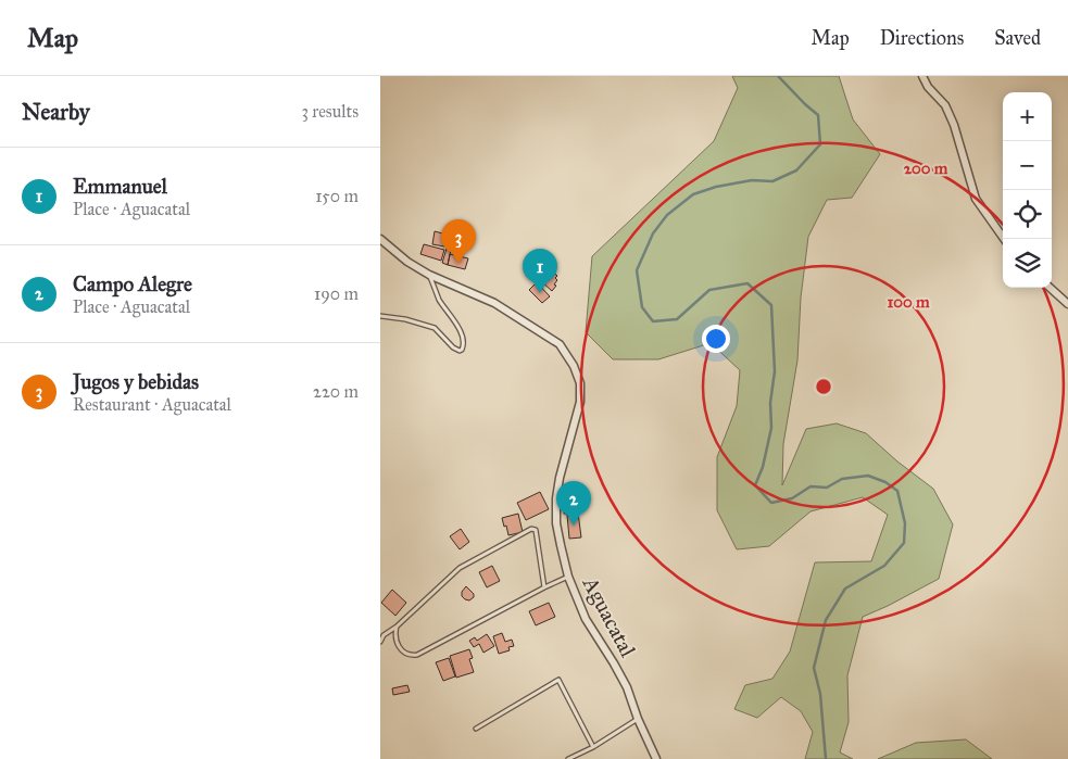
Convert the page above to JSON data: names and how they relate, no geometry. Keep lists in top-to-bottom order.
{
  "streets": {
    "street": ["Aguacatal"]
  },
  "page": {
    "header": "Map",
    "nav": ["Map", "Directions", "Saved"],
    "heading": ["Nearby", "3 results"],
    "map_buttons": ["+", "−"],
    "list": [
      {
        "mark": "1",
        "name": "Emmanuel",
        "note": "Place · Aguacatal",
        "value": "150 m"
      },
      {
        "mark": "2",
        "name": "Campo Alegre",
        "note": "Place · Aguacatal",
        "value": "190 m"
      },
      {
        "mark": "3",
        "name": "Jugos y bebidas",
        "note": "Restaurant · Aguacatal",
        "value": "220 m"
      }
    ],
    "pins": ["3", "1", "2"]
  },
  "rings": ["200 m", "100 m"]
}
